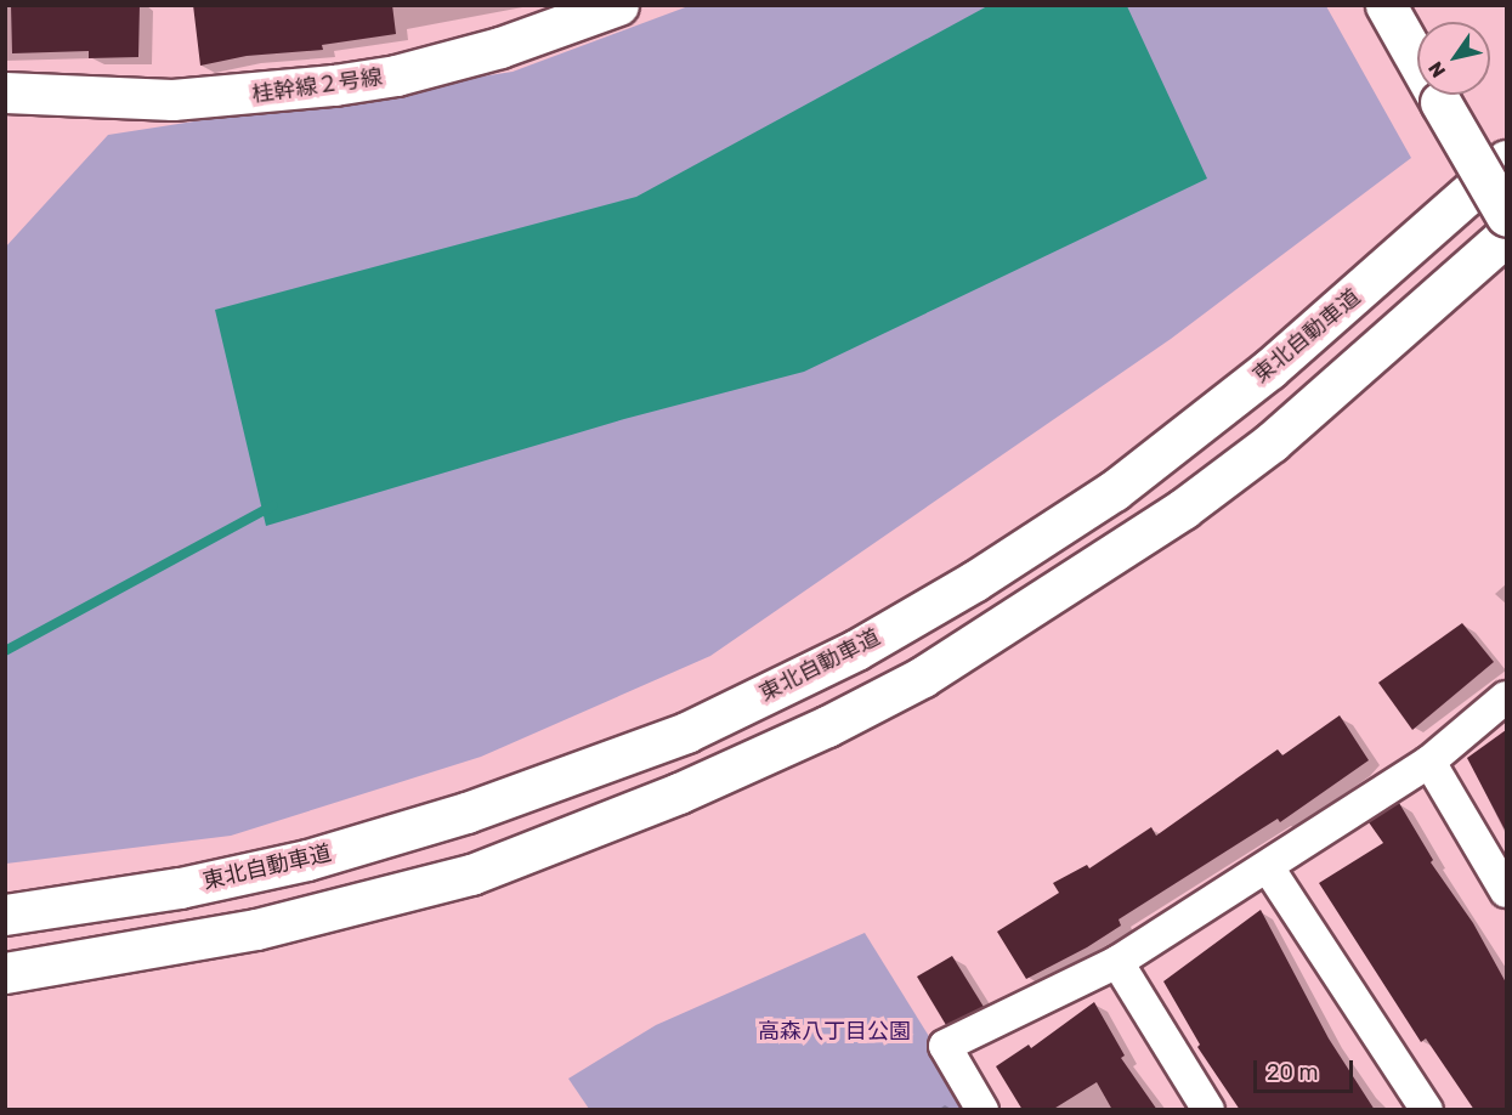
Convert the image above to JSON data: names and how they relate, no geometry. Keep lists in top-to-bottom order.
{
  "streets": {
    "main road": ["桂幹線２号線", "東北自動車道"]
  },
  "parks": ["高森八丁目公園"],
  "scale_bar": "20 m",
  "north": "bottom left"
}
